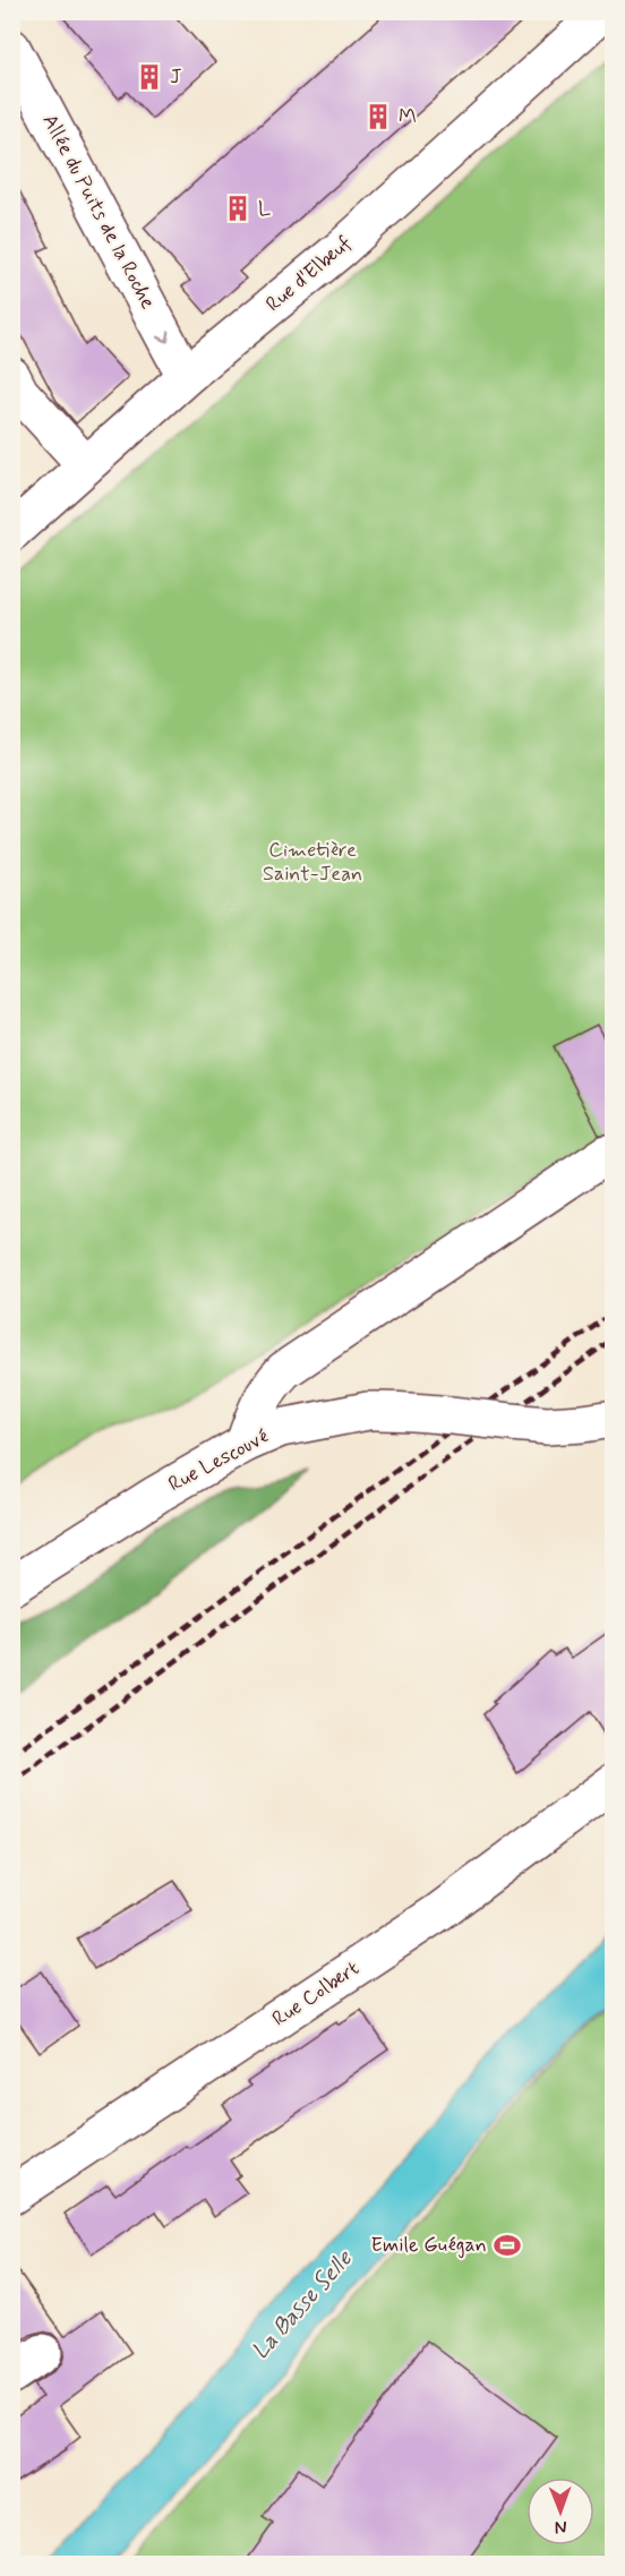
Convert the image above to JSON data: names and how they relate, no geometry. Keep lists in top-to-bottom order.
{
  "streets": {
    "street": [
      "Allée du Puits de la Roche",
      "Rue d'Elbeuf",
      "Rue Lescouvé",
      "Rue Colbert"
    ]
  },
  "crossings": [
    ["Allée du Puits de la Roche", "Rue d'Elbeuf"]
  ],
  "water": ["La Basse Selle"],
  "parks": ["Cimetière Saint-Jean"],
  "places": {
    "building": ["J", "M", "L"],
    "sports": ["Emile Guégan"]
  },
  "north": "bottom"
}
